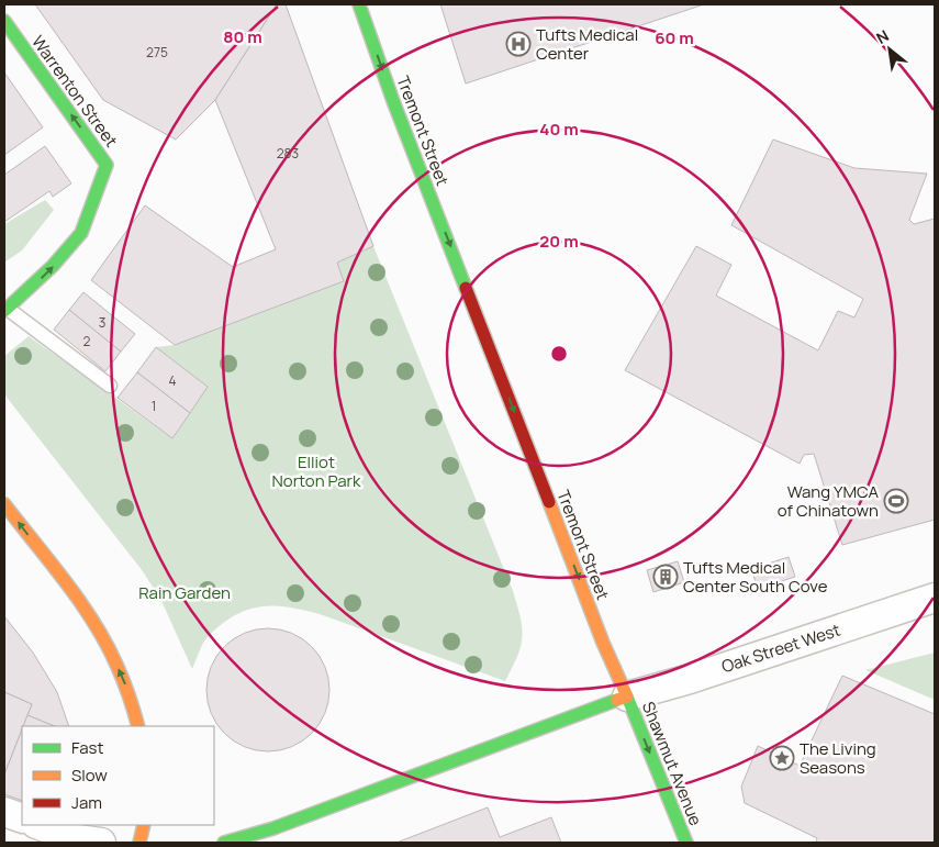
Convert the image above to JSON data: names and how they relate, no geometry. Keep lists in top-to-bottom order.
{
  "streets": {
    "main road": ["Warrenton Street", "Tremont Street", "Shawmut Avenue"],
    "street": ["Oak Street West"]
  },
  "crossings": [
    ["Tremont Street", "Oak Street West"],
    ["Tremont Street", "Shawmut Avenue"],
    ["Oak Street West", "Shawmut Avenue"]
  ],
  "one_way": ["Warrenton Street", "Tremont Street", "Shawmut Avenue"],
  "parks": ["Elliot Norton Park", "Rain Garden"],
  "places": {
    "hospital": ["Tufts Medical Center"],
    "sports": ["Wang YMCA of Chinatown"],
    "building": ["Tufts Medical Center South Cove"],
    "place": ["The Living Seasons"]
  },
  "house_numbers": [
    "275",
    "283",
    "3",
    "2",
    "4",
    "1"
  ],
  "legend": ["Fast", "Slow", "Jam"],
  "north": "top left",
  "rings": [
    "80 m",
    "60 m",
    "40 m",
    "20 m"
  ]
}
